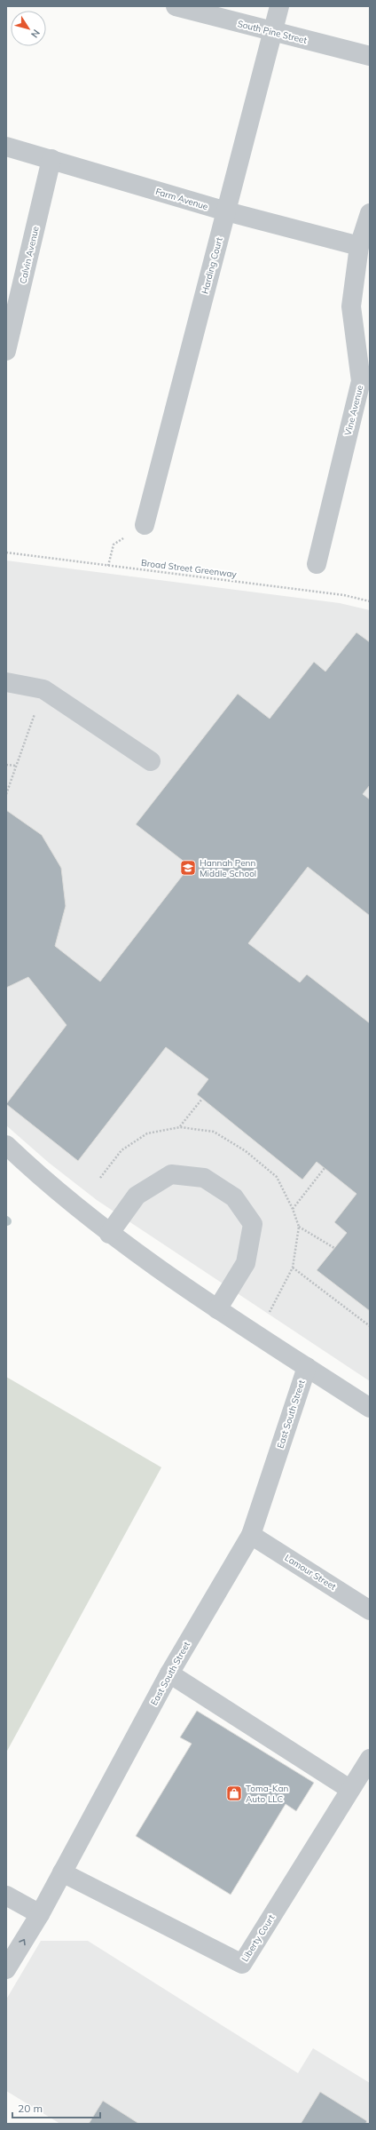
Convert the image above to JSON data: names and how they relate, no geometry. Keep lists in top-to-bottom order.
{
  "streets": {
    "street": [
      "South Pine Street",
      "Farm Avenue",
      "Calvin Avenue",
      "Harding Court",
      "Vine Avenue",
      "East South Street",
      "Lamour Street",
      "Liberty Court"
    ],
    "path": ["Broad Street Greenway"]
  },
  "crossings": [
    ["South Pine Street", "Harding Court"],
    ["Farm Avenue", "Calvin Avenue"],
    ["Farm Avenue", "Harding Court"],
    ["Farm Avenue", "Vine Avenue"],
    ["East South Street", "Lamour Street"],
    ["East South Street", "Liberty Court"]
  ],
  "places": {
    "school or university": ["Hannah Penn Middle School"],
    "shop": ["Toma-Kan Auto LLC"]
  },
  "scale_bar": "20 m",
  "north": "bottom right"
}
